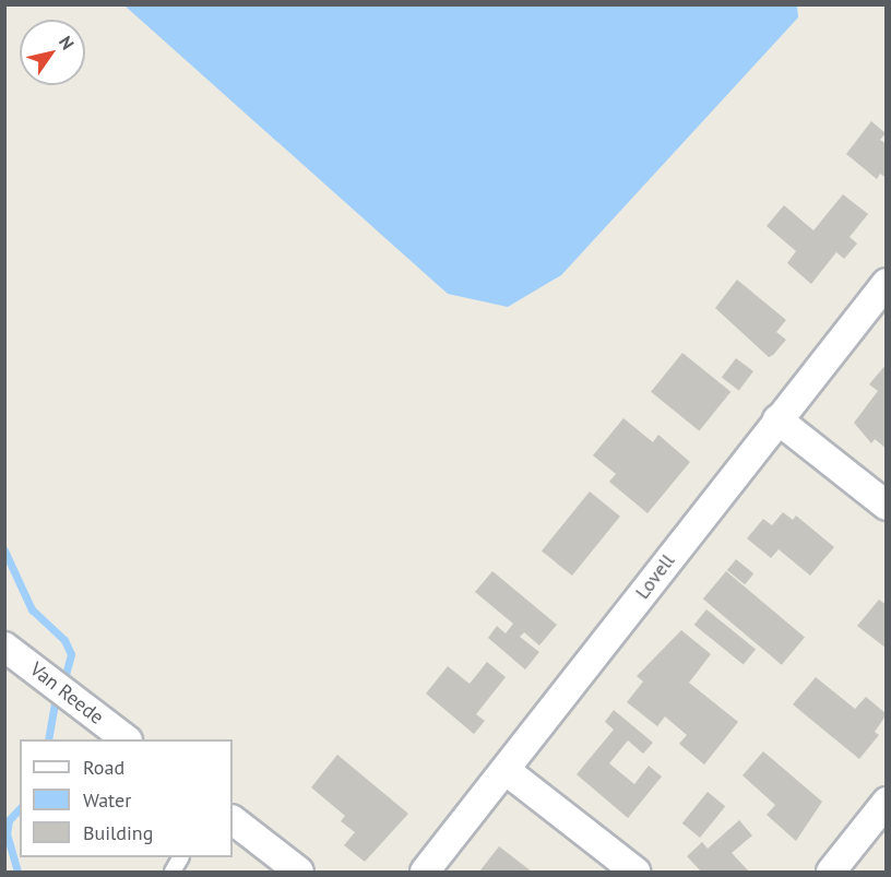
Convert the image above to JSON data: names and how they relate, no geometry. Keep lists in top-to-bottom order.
{
  "streets": {
    "street": ["Lovell", "Van Reede"]
  },
  "legend": ["Road", "Water", "Building"],
  "north": "top right"
}
